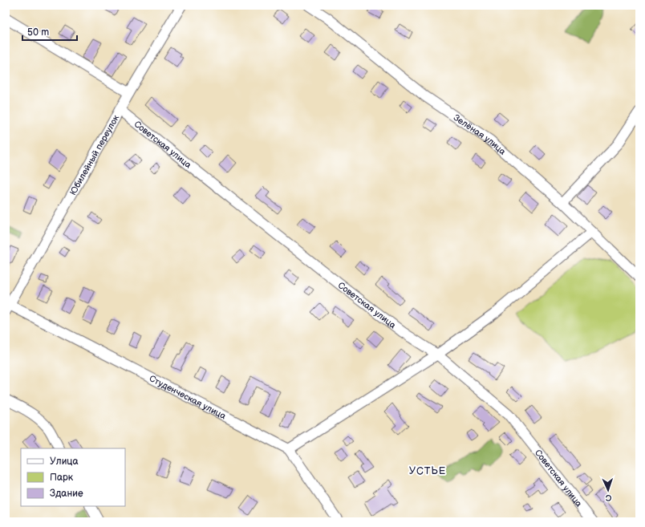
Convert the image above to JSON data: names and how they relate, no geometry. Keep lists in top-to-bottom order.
{
  "streets": {
    "street": [
      "Зелёная улица",
      "Советская улица",
      "Юбилейный переулок",
      "Студенческая улица"
    ]
  },
  "crossings": [
    ["Советская улица", "Юбилейный переулок"],
    ["Юбилейный переулок", "Студенческая улица"]
  ],
  "districts": ["УСТЬЕ"],
  "legend": ["Улица", "Парк", "Здание"],
  "scale_bar": "50 m",
  "north": "bottom"
}
